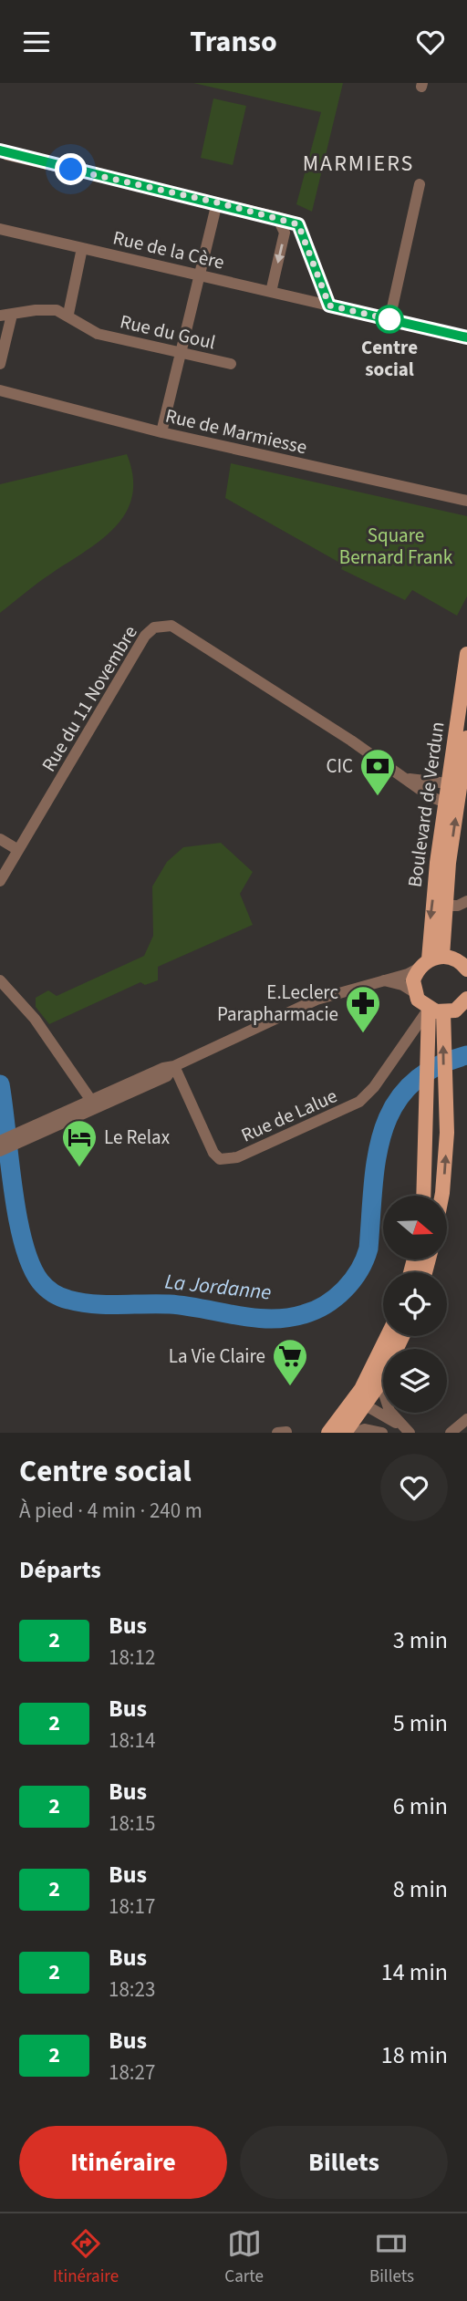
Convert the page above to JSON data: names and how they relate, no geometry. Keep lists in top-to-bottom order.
{
  "streets": {
    "main road": ["Boulevard de Verdun"],
    "street": [
      "Rue de la Cère",
      "Rue du Goul",
      "Rue de Marmiesse",
      "Rue du 11 Novembre",
      "Rue de Lalue"
    ]
  },
  "crossings": [
    ["Rue du 11 Novembre", "Boulevard de Verdun"]
  ],
  "districts": ["MARMIERS"],
  "water": ["La Jordanne"],
  "parks": ["Square Bernard Frank"],
  "places": {
    "other": ["Centre social"],
    "bank": ["CIC"],
    "pharmacy": ["E.Leclerc Parapharmacie"],
    "hotel": ["Le Relax"],
    "supermarket": ["La Vie Claire"]
  },
  "lines": ["bus line 2"],
  "north": "right",
  "page": {
    "header": "Transo",
    "heading": [
      ["Centre social", "À pied · 4 min · 240 m"],
      "Départs"
    ],
    "list": [
      {
        "mark": "2",
        "name": "Bus",
        "note": "18:12",
        "value": "3 min"
      },
      {
        "mark": "2",
        "name": "Bus",
        "note": "18:14",
        "value": "5 min"
      },
      {
        "mark": "2",
        "name": "Bus",
        "note": "18:15",
        "value": "6 min"
      },
      {
        "mark": "2",
        "name": "Bus",
        "note": "18:17",
        "value": "8 min"
      },
      {
        "mark": "2",
        "name": "Bus",
        "note": "18:23",
        "value": "14 min"
      },
      {
        "mark": "2",
        "name": "Bus",
        "note": "18:27",
        "value": "18 min"
      }
    ],
    "buttons": ["Itinéraire", "Billets"],
    "tabs": ["Itinéraire", "Carte", "Billets"]
  }
}
